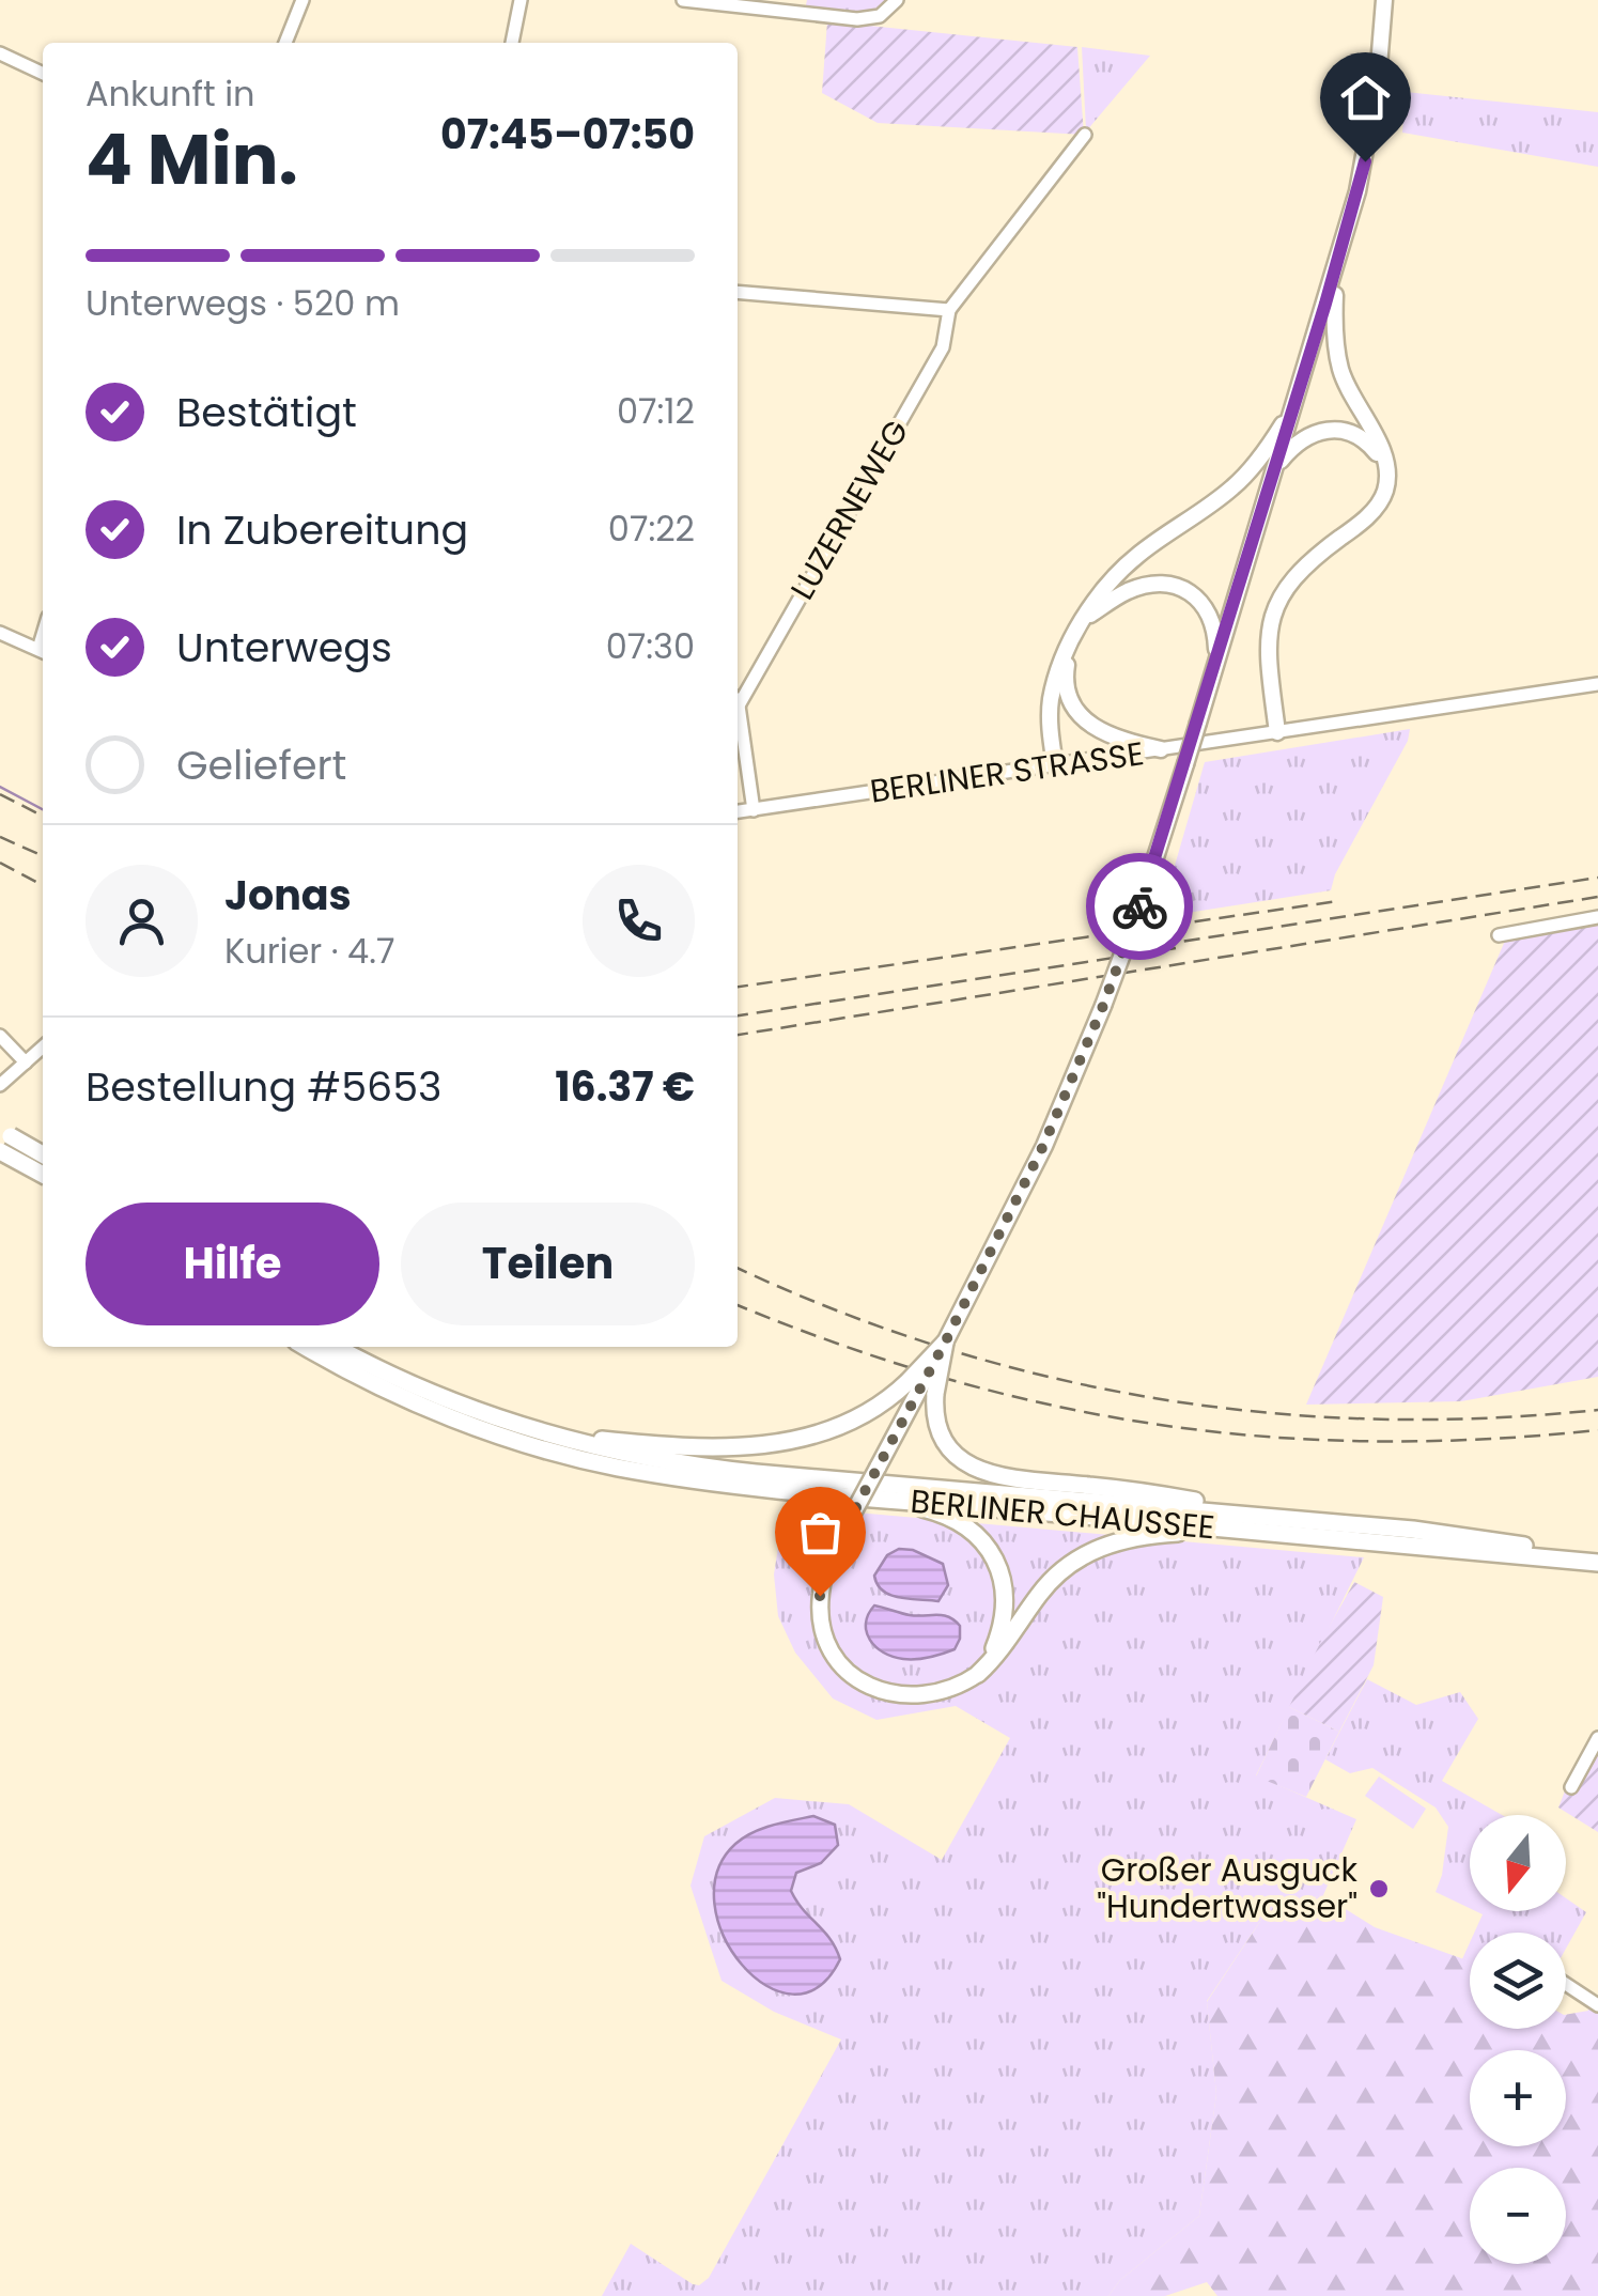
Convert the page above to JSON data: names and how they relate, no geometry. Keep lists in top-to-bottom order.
{
  "streets": {
    "highway": ["BERLINER CHAUSSEE"],
    "street": ["LUZERNEWEG", "BERLINER STRASSE"]
  },
  "places": ["Großer Ausguck \"Hundertwasser\""],
  "north": "bottom",
  "page": {
    "heading": ["4 Min.", "Ankunft in", "07:45–07:50"],
    "panel": [
      "Jonas",
      "Kurier · 4.7",
      "Bestellung #5653",
      "16.37 €"
    ],
    "bar": "Unterwegs · 520 m",
    "list": [
      ["Bestätigt", "07:12"],
      ["In Zubereitung", "07:22"],
      ["Unterwegs", "07:30"],
      "Geliefert"
    ],
    "buttons": ["Hilfe", "Teilen"],
    "map_buttons": ["+", "−"]
  }
}
